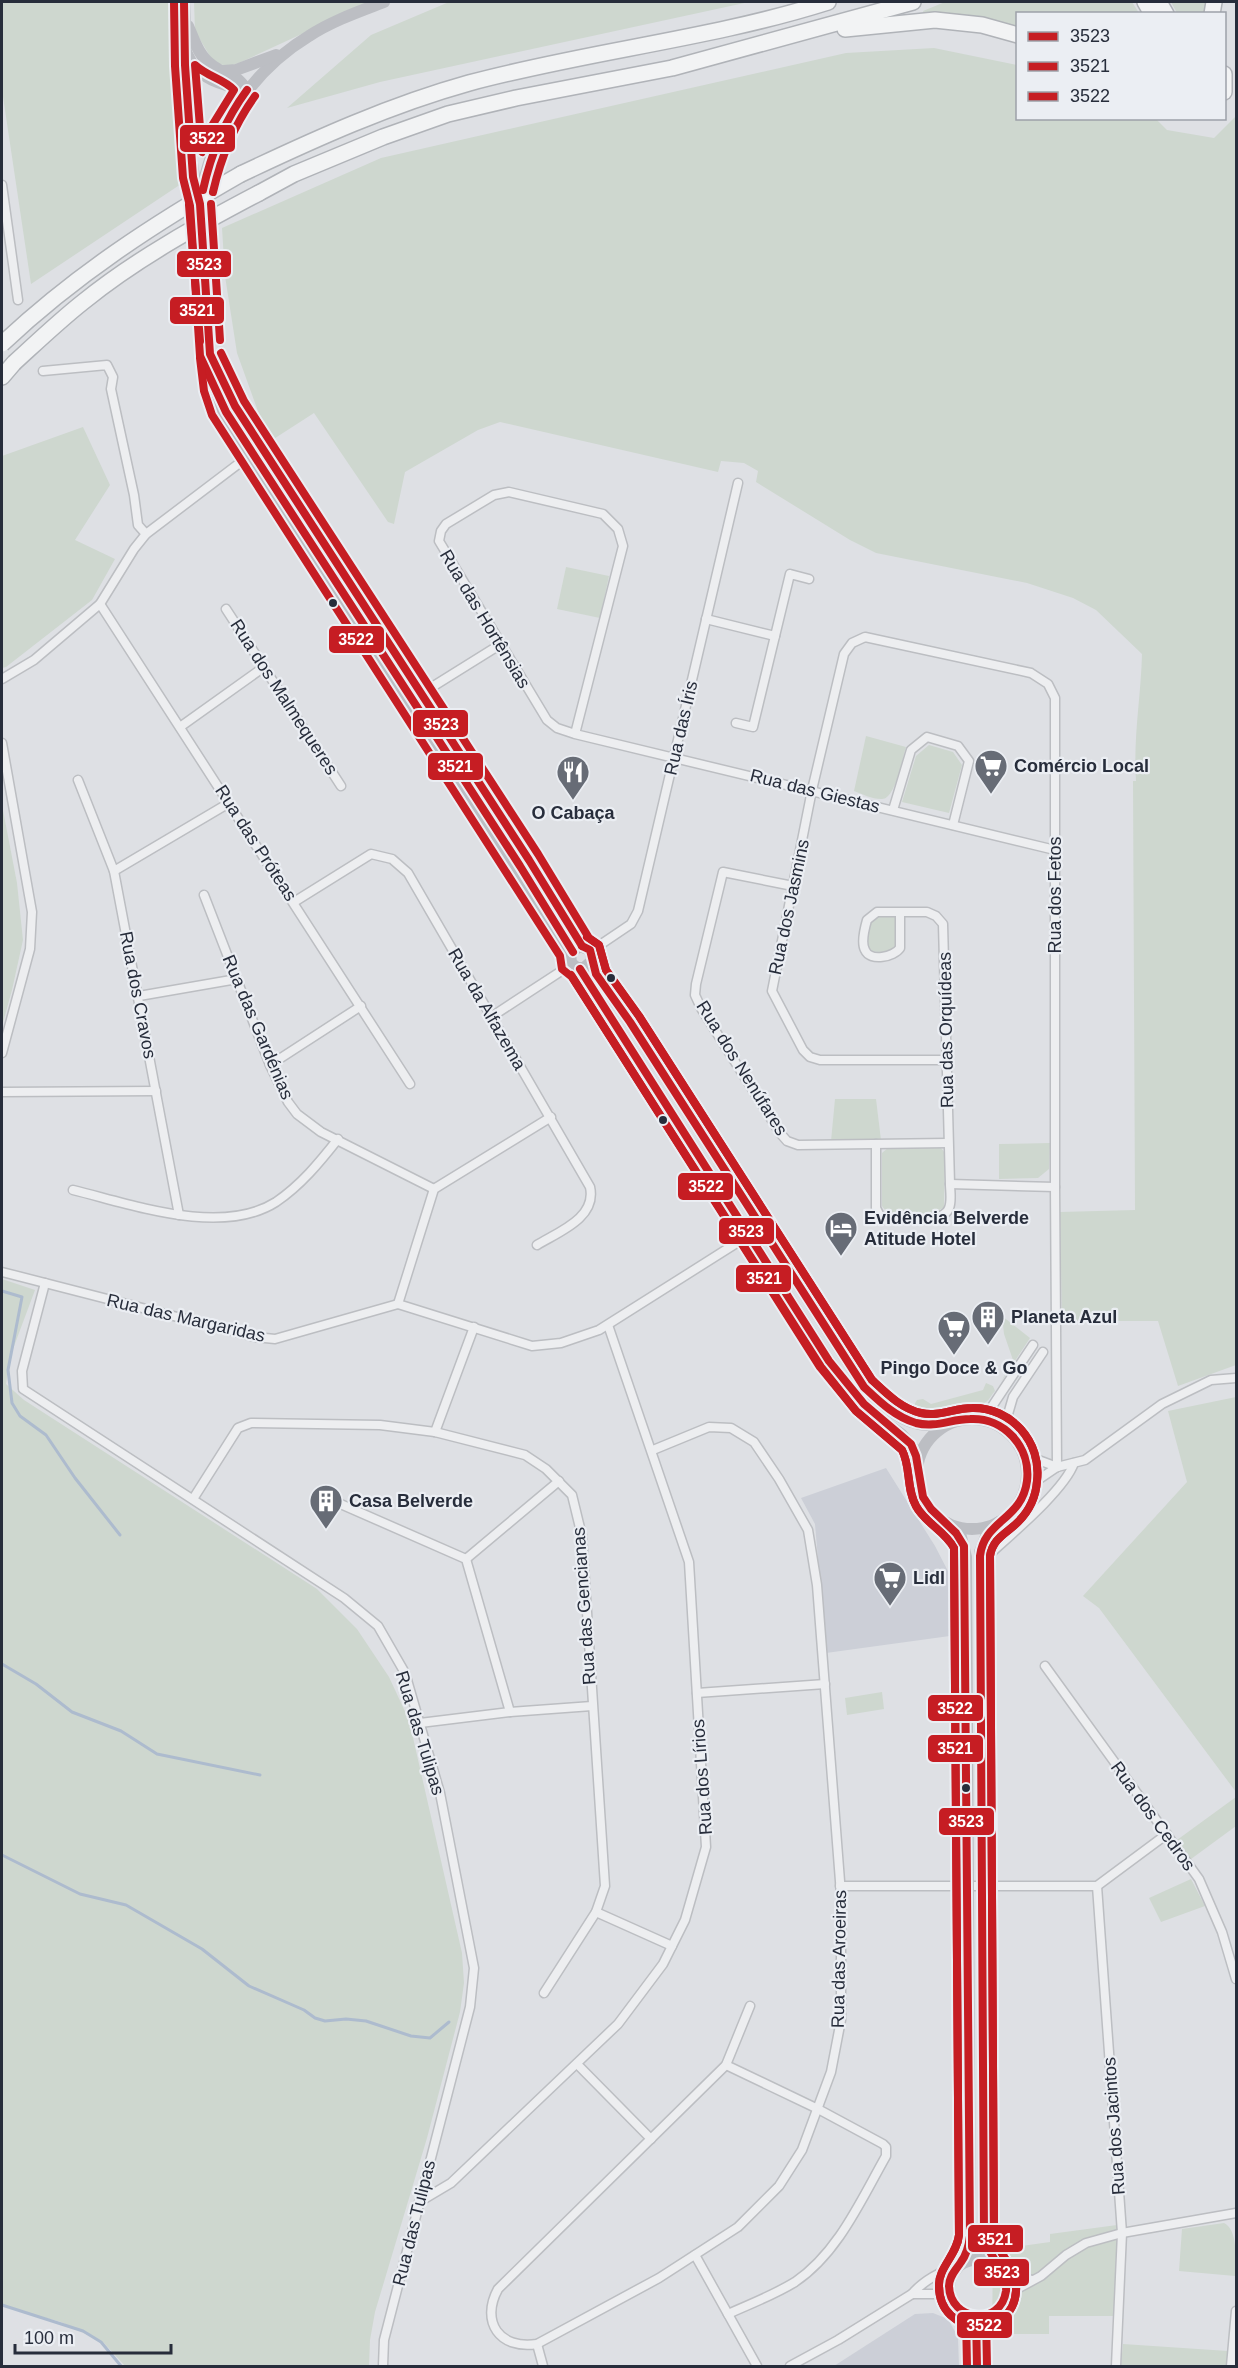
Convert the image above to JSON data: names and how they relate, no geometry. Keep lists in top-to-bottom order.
{
  "streets": {
    "street": [
      "Rua das Hortênsias",
      "Rua dos Malmequeres",
      "Rua das Íris",
      "Rua das Giestas",
      "Rua das Próteas",
      "Rua dos Fetos",
      "Rua dos Jasmins",
      "Rua dos Cravos",
      "Rua da Alfazema",
      "Rua das Gardénias",
      "Rua das Orquídeas",
      "Rua dos Nenúfares",
      "Rua das Margaridas",
      "Rua das Gencianas",
      "Rua das Tulipas",
      "Rua dos Lírios",
      "Rua dos Cedros",
      "Rua das Aroeiras",
      "Rua dos Jacintos"
    ]
  },
  "crossings": [
    ["Rua das Hortênsias", "Rua das Giestas"],
    ["Rua das Íris", "Rua das Giestas"],
    ["Rua das Íris", "Rua da Alfazema"],
    ["Rua das Giestas", "Rua dos Fetos"],
    ["Rua das Giestas", "Rua dos Jasmins"],
    ["Rua das Próteas", "Rua da Alfazema"],
    ["Rua dos Fetos", "Rua dos Jasmins"],
    ["Rua dos Jasmins", "Rua das Orquídeas"],
    ["Rua dos Jasmins", "Rua dos Nenúfares"],
    ["Rua das Orquídeas", "Rua dos Nenúfares"],
    ["Rua das Margaridas", "Rua das Tulipas"],
    ["Rua das Gencianas", "Rua das Tulipas"],
    ["Rua das Tulipas", "Rua dos Lírios"],
    ["Rua dos Lírios", "Rua das Aroeiras"]
  ],
  "places": {
    "supermarket": ["Comércio Local", "Pingo Doce & Go", "Lidl"],
    "restaurant": ["O Cabaça"],
    "hotel": ["Evidência Belverde Atitude Hotel"],
    "building": ["Planeta Azul", "Casa Belverde"]
  },
  "lines": ["transit line 3523", "transit line 3521", "transit line 3522"],
  "legend": ["3523", "3521", "3522"],
  "scale_bar": "100 m"
}
